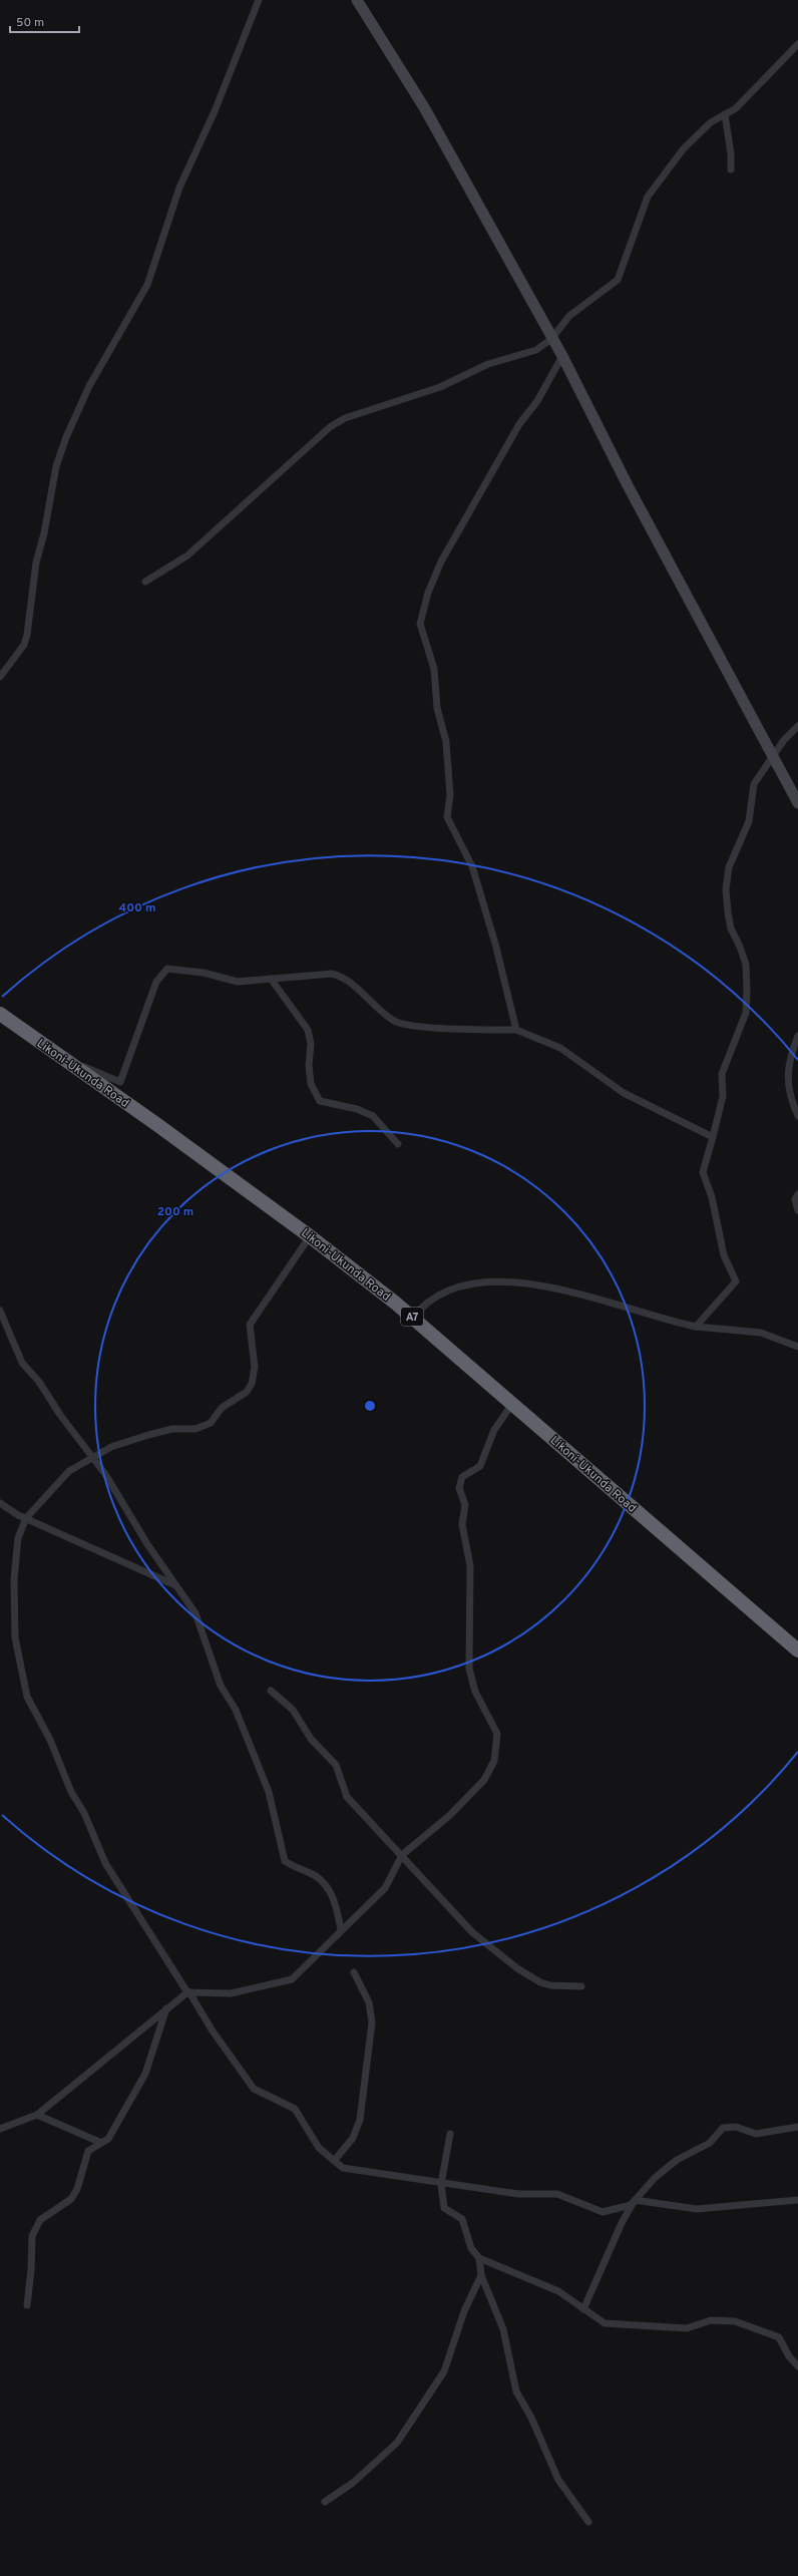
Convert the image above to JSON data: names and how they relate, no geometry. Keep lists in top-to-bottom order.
{
  "streets": {
    "highway": ["Likoni-Ukunda Road", "A7"]
  },
  "scale_bar": "50 m",
  "rings": ["400 m", "200 m"]
}
